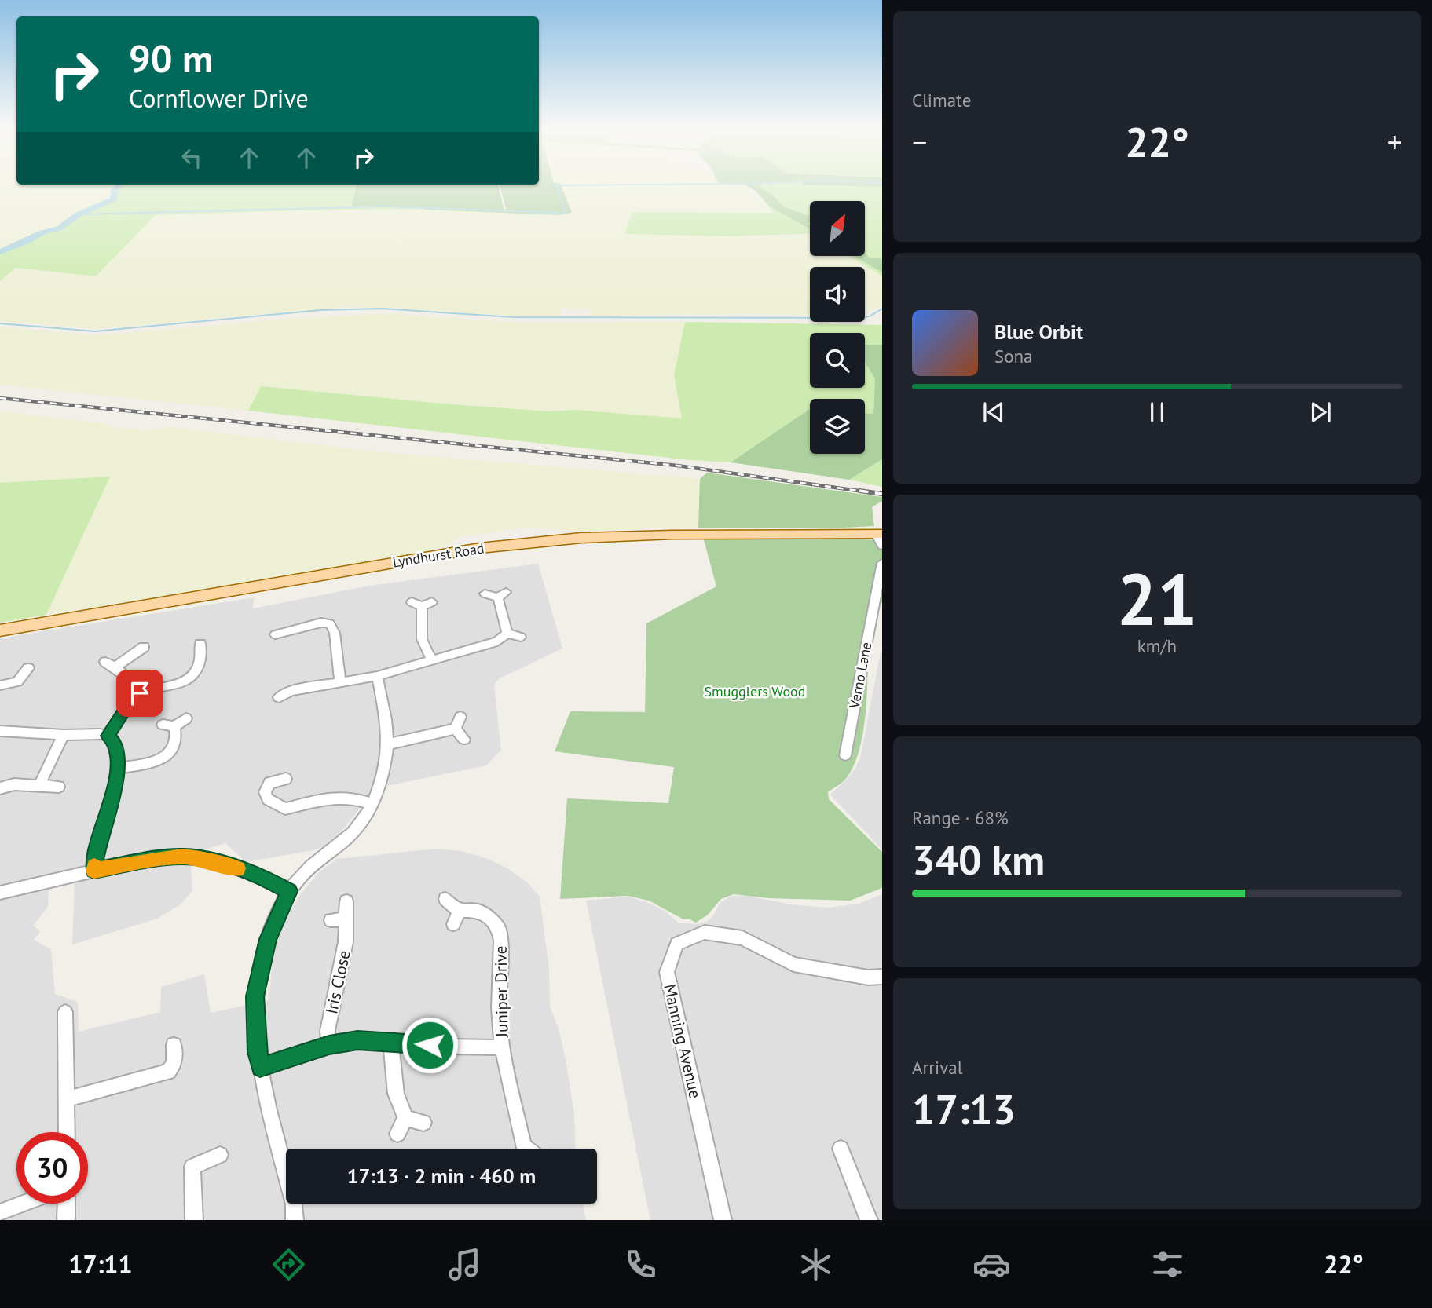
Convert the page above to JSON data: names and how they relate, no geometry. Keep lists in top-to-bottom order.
{
  "streets": {
    "main road": ["Lyndhurst Road"],
    "street": [
      "Verno Lane",
      "Iris Close",
      "Juniper Drive",
      "Manning Avenue"
    ]
  },
  "parks": ["Smugglers Wood"],
  "north": "top right",
  "page": {
    "tile": [
      "Climate",
      ["21", "km/h"],
      ["Range · 68%", "340 km"],
      ["Arrival", "17:13"]
    ],
    "turn": ["90 m", "Cornflower Drive"],
    "heat": ["−", "22°", "+"],
    "song": ["Blue Orbit", "Sona"],
    "limit": "30",
    "trip": "17:13 · 2 min · 460 m",
    "tabs": ["17:11", "22°"]
  }
}
